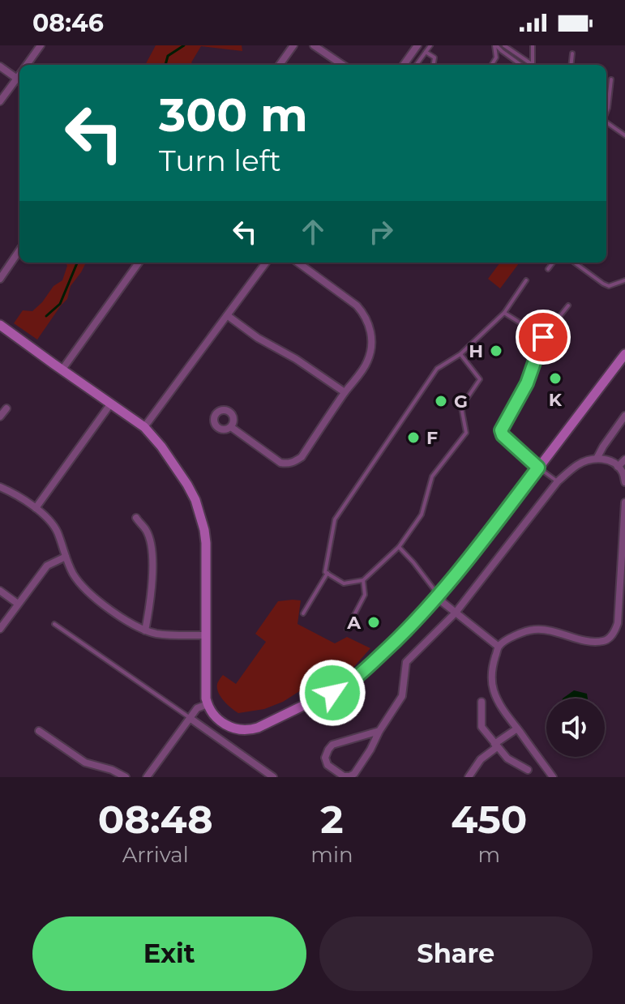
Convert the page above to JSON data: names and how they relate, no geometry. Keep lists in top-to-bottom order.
{
  "places": [
    "H",
    "K",
    "G",
    "F",
    "A"
  ],
  "page": {
    "status": "08:46",
    "turn": ["300 m", "Turn left"],
    "eta": [
      "08:48",
      "Arrival",
      "2",
      "min",
      "450",
      "m"
    ],
    "buttons": ["Exit", "Share"]
  }
}
